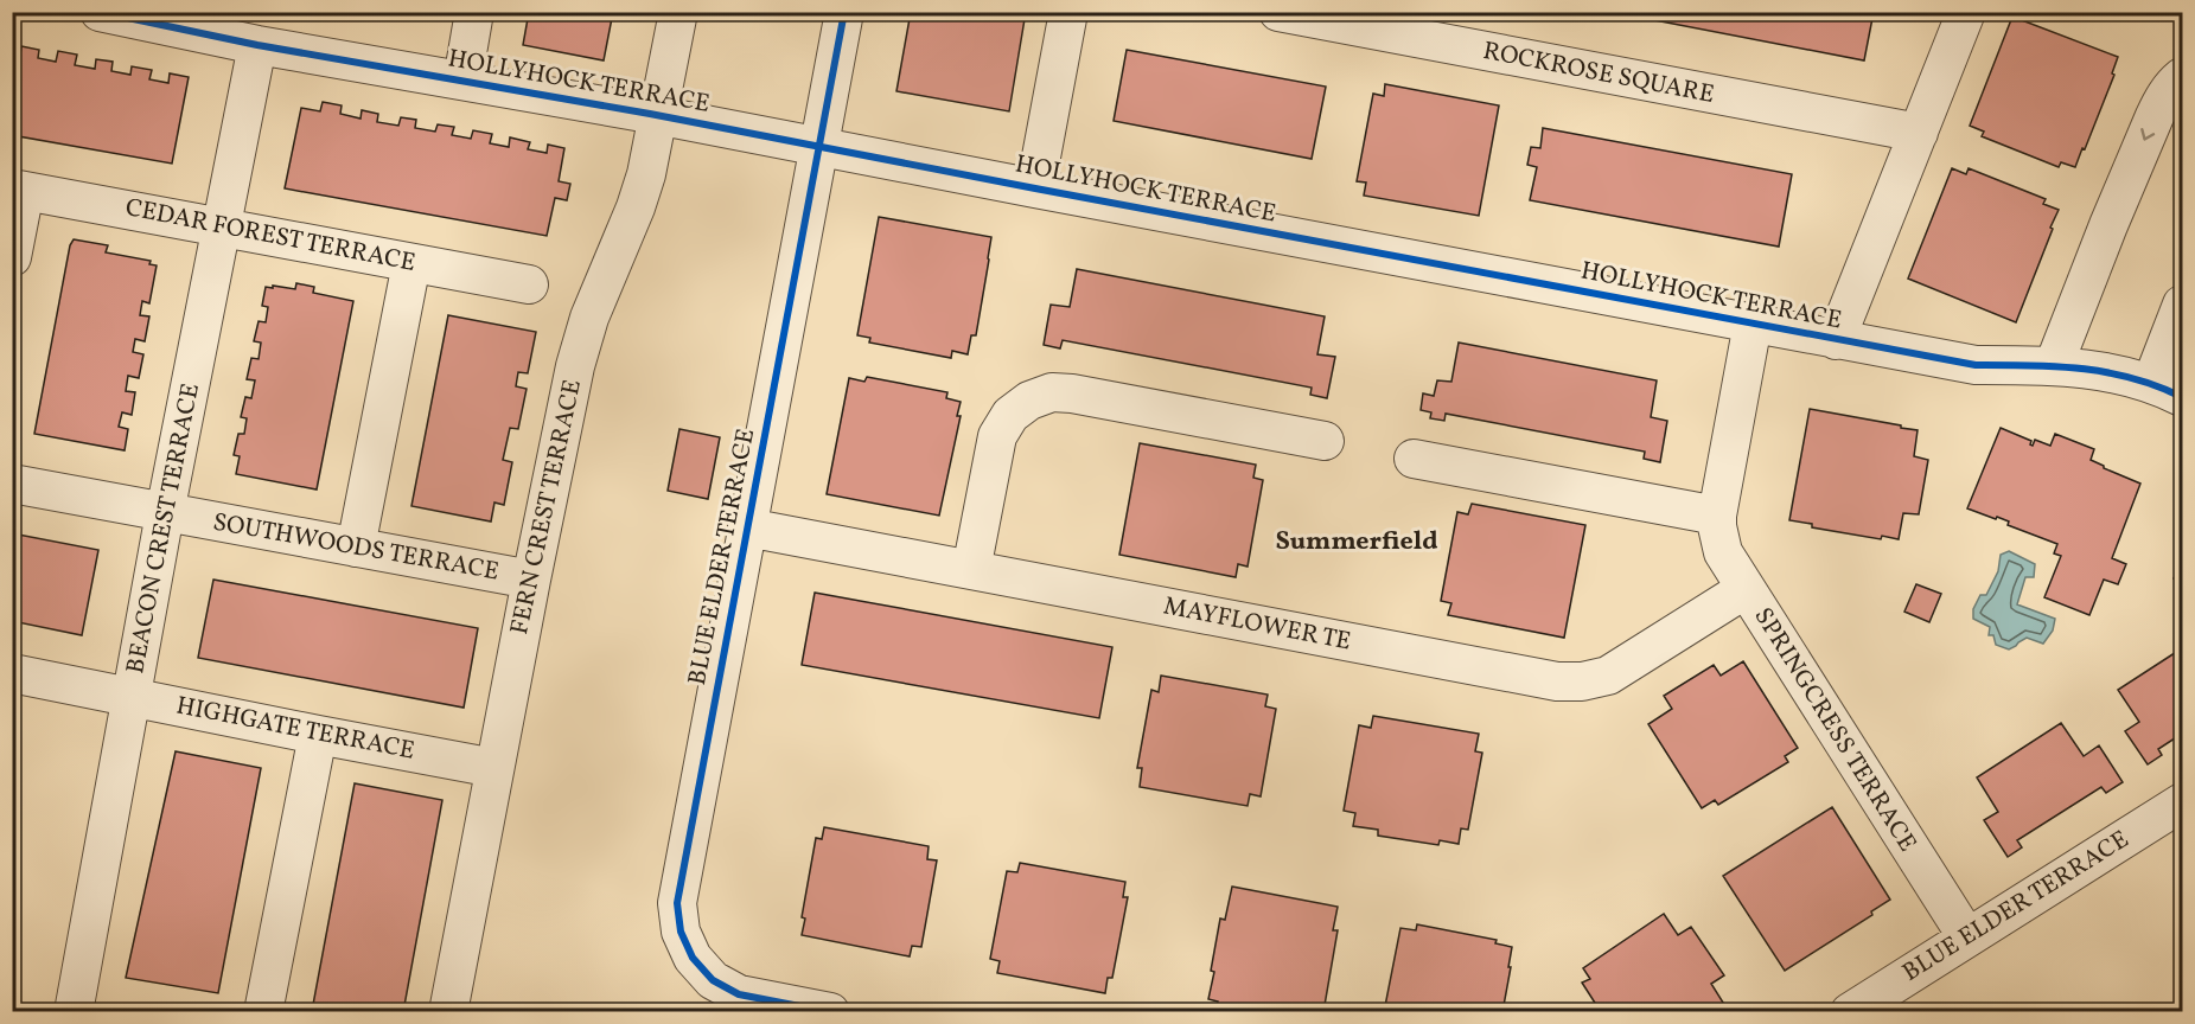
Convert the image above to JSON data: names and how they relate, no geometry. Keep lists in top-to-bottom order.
{
  "streets": {
    "street": [
      "ROCKROSE SQUARE",
      "HOLLYHOCK TERRACE",
      "CEDAR FOREST TERRACE",
      "FERN CREST TERRACE",
      "BEACON CREST TERRACE",
      "SOUTHWOODS TERRACE",
      "BLUE ELDER TERRACE",
      "MAYFLOWER TE",
      "HIGHGATE TERRACE",
      "SPRINGCRESS TERRACE"
    ]
  },
  "crossings": [
    ["HOLLYHOCK TERRACE", "FERN CREST TERRACE"],
    ["HOLLYHOCK TERRACE", "BEACON CREST TERRACE"],
    ["HOLLYHOCK TERRACE", "BLUE ELDER TERRACE"],
    ["HOLLYHOCK TERRACE", "SPRINGCRESS TERRACE"],
    ["CEDAR FOREST TERRACE", "BEACON CREST TERRACE"],
    ["FERN CREST TERRACE", "SOUTHWOODS TERRACE"],
    ["FERN CREST TERRACE", "HIGHGATE TERRACE"],
    ["BEACON CREST TERRACE", "SOUTHWOODS TERRACE"],
    ["BEACON CREST TERRACE", "HIGHGATE TERRACE"],
    ["BLUE ELDER TERRACE", "MAYFLOWER TE"],
    ["BLUE ELDER TERRACE", "SPRINGCRESS TERRACE"],
    ["MAYFLOWER TE", "SPRINGCRESS TERRACE"]
  ],
  "districts": ["Summerfield"]
}
